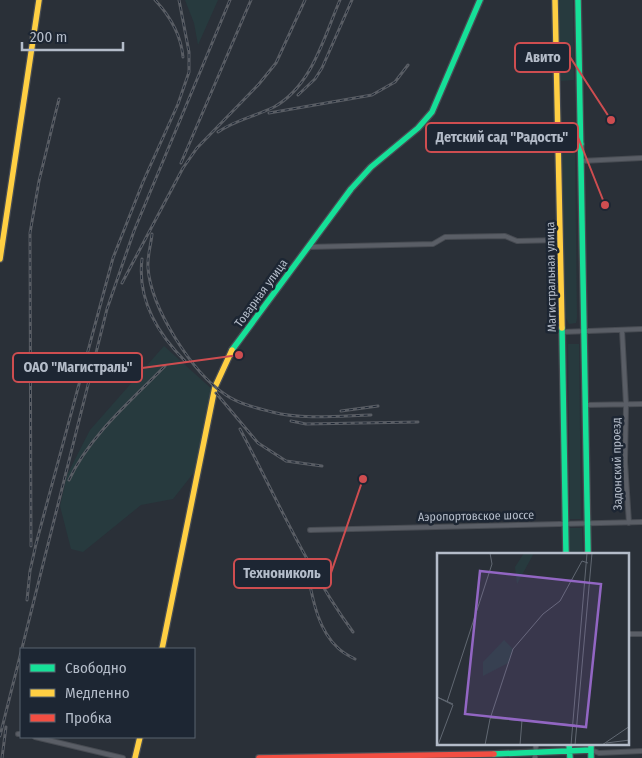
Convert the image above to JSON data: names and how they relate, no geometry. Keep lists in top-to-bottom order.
{
  "streets": {
    "street": [
      "Магистральная улица",
      "Товарная улица",
      "Задонский проезд",
      "Аэропортовское шоссе"
    ]
  },
  "crossings": [
    ["Магистральная улица", "Аэропортовское шоссе"],
    ["Задонский проезд", "Аэропортовское шоссе"]
  ],
  "places": [
    "Авито",
    "Детский сад \"Радость\"",
    "ОАО \"Магистраль\"",
    "Технониколь"
  ],
  "legend": ["Свободно", "Медленно", "Пробка"],
  "scale_bar": "200 m"
}
